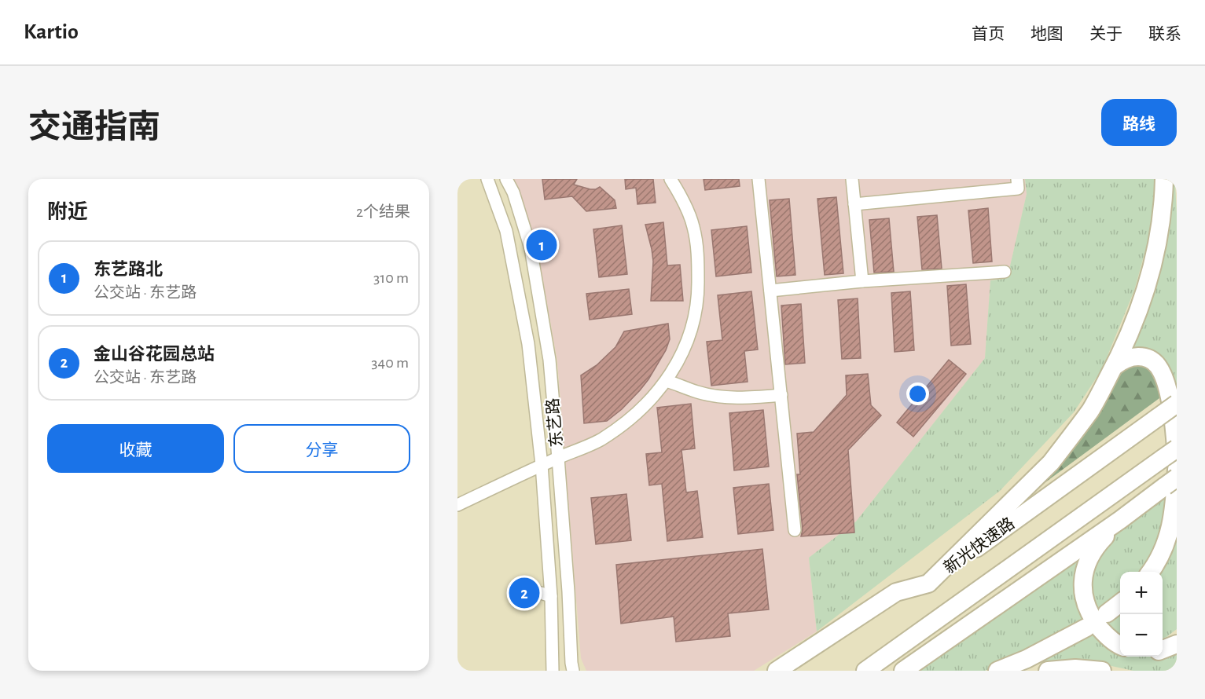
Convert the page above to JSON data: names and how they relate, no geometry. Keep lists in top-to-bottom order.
{
  "streets": {
    "highway": ["新光快速路"],
    "street": ["东艺路"]
  },
  "page": {
    "header": "Kartio",
    "nav": [
      "首页",
      "地图",
      "关于",
      "联系"
    ],
    "title": "交通指南",
    "buttons": [
      "路线",
      ["收藏", "分享"]
    ],
    "heading": ["附近", "2个结果"],
    "pins": ["1", "2"],
    "list": [
      {
        "mark": "1",
        "name": "东艺路北",
        "note": "公交站 · 东艺路",
        "value": "310 m"
      },
      {
        "mark": "2",
        "name": "金山谷花园总站",
        "note": "公交站 · 东艺路",
        "value": "340 m"
      }
    ],
    "map_buttons": ["+", "−"]
  }
}
